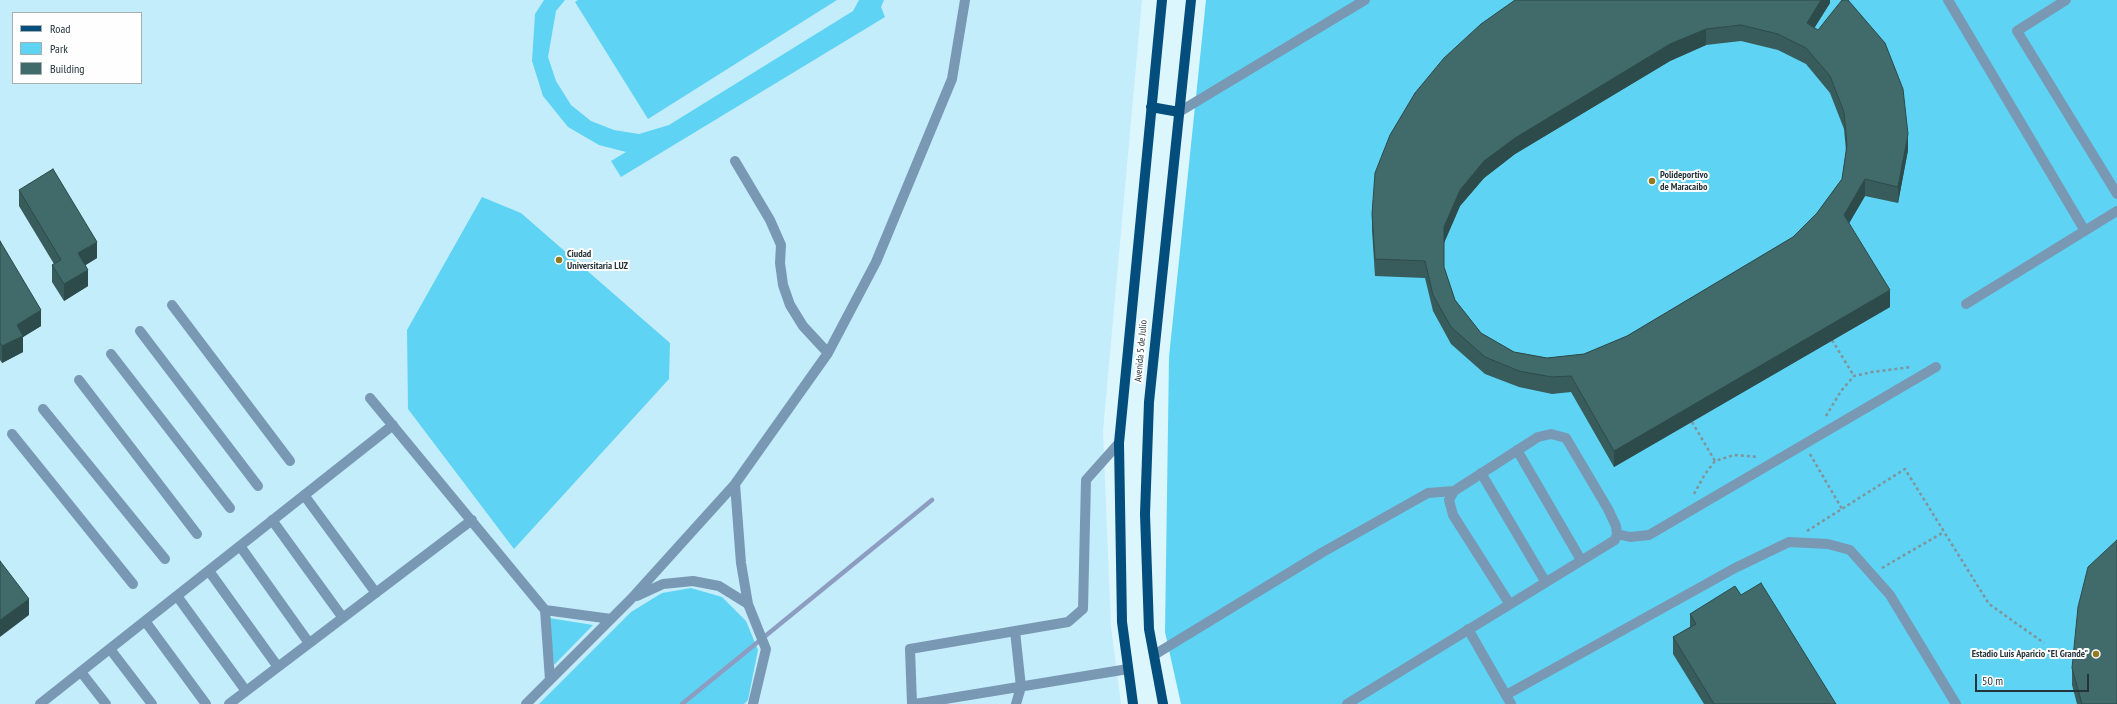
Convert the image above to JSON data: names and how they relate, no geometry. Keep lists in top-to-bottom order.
{
  "streets": {
    "main road": ["Avenida 5 de Julio"]
  },
  "places": ["Polideportivo de Maracaibo", "Ciudad Universitaria LUZ", "Estadio Luis Aparicio \"El Grande\""],
  "legend": ["Road", "Park", "Building"],
  "scale_bar": "50 m"
}
